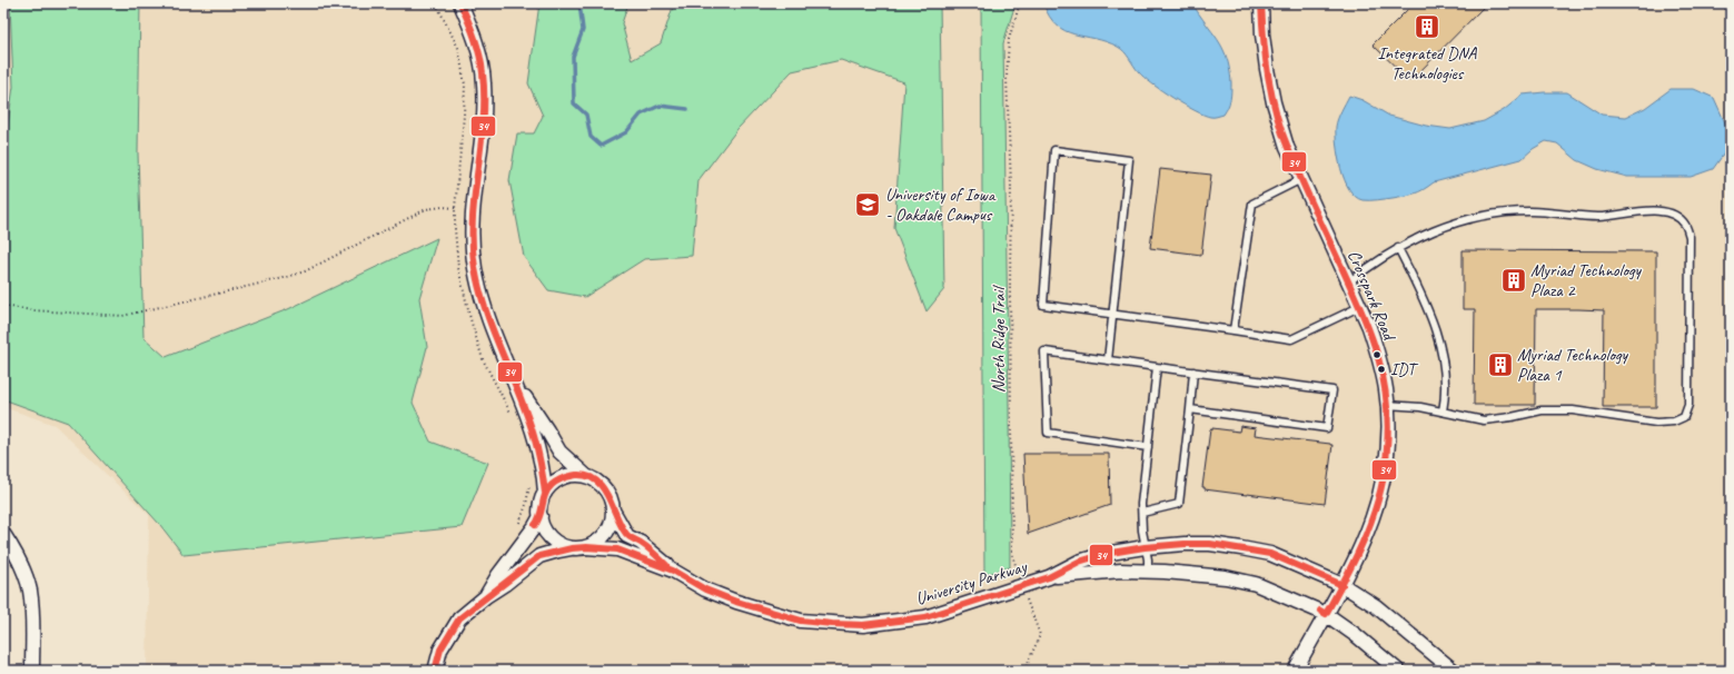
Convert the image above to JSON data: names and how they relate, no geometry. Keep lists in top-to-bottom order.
{
  "streets": {
    "street": ["Crosspark Road", "University Parkway"],
    "path": ["North Ridge Trail"]
  },
  "crossings": [
    ["Crosspark Road", "University Parkway"],
    ["North Ridge Trail", "University Parkway"]
  ],
  "places": {
    "building": ["Integrated DNA Technologies", "Myriad Technology Plaza 2", "Myriad Technology Plaza 1"],
    "school or university": ["University of Iowa - Oakdale Campus"],
    "other": ["IDT"]
  },
  "lines": ["transit line 34"]
}
